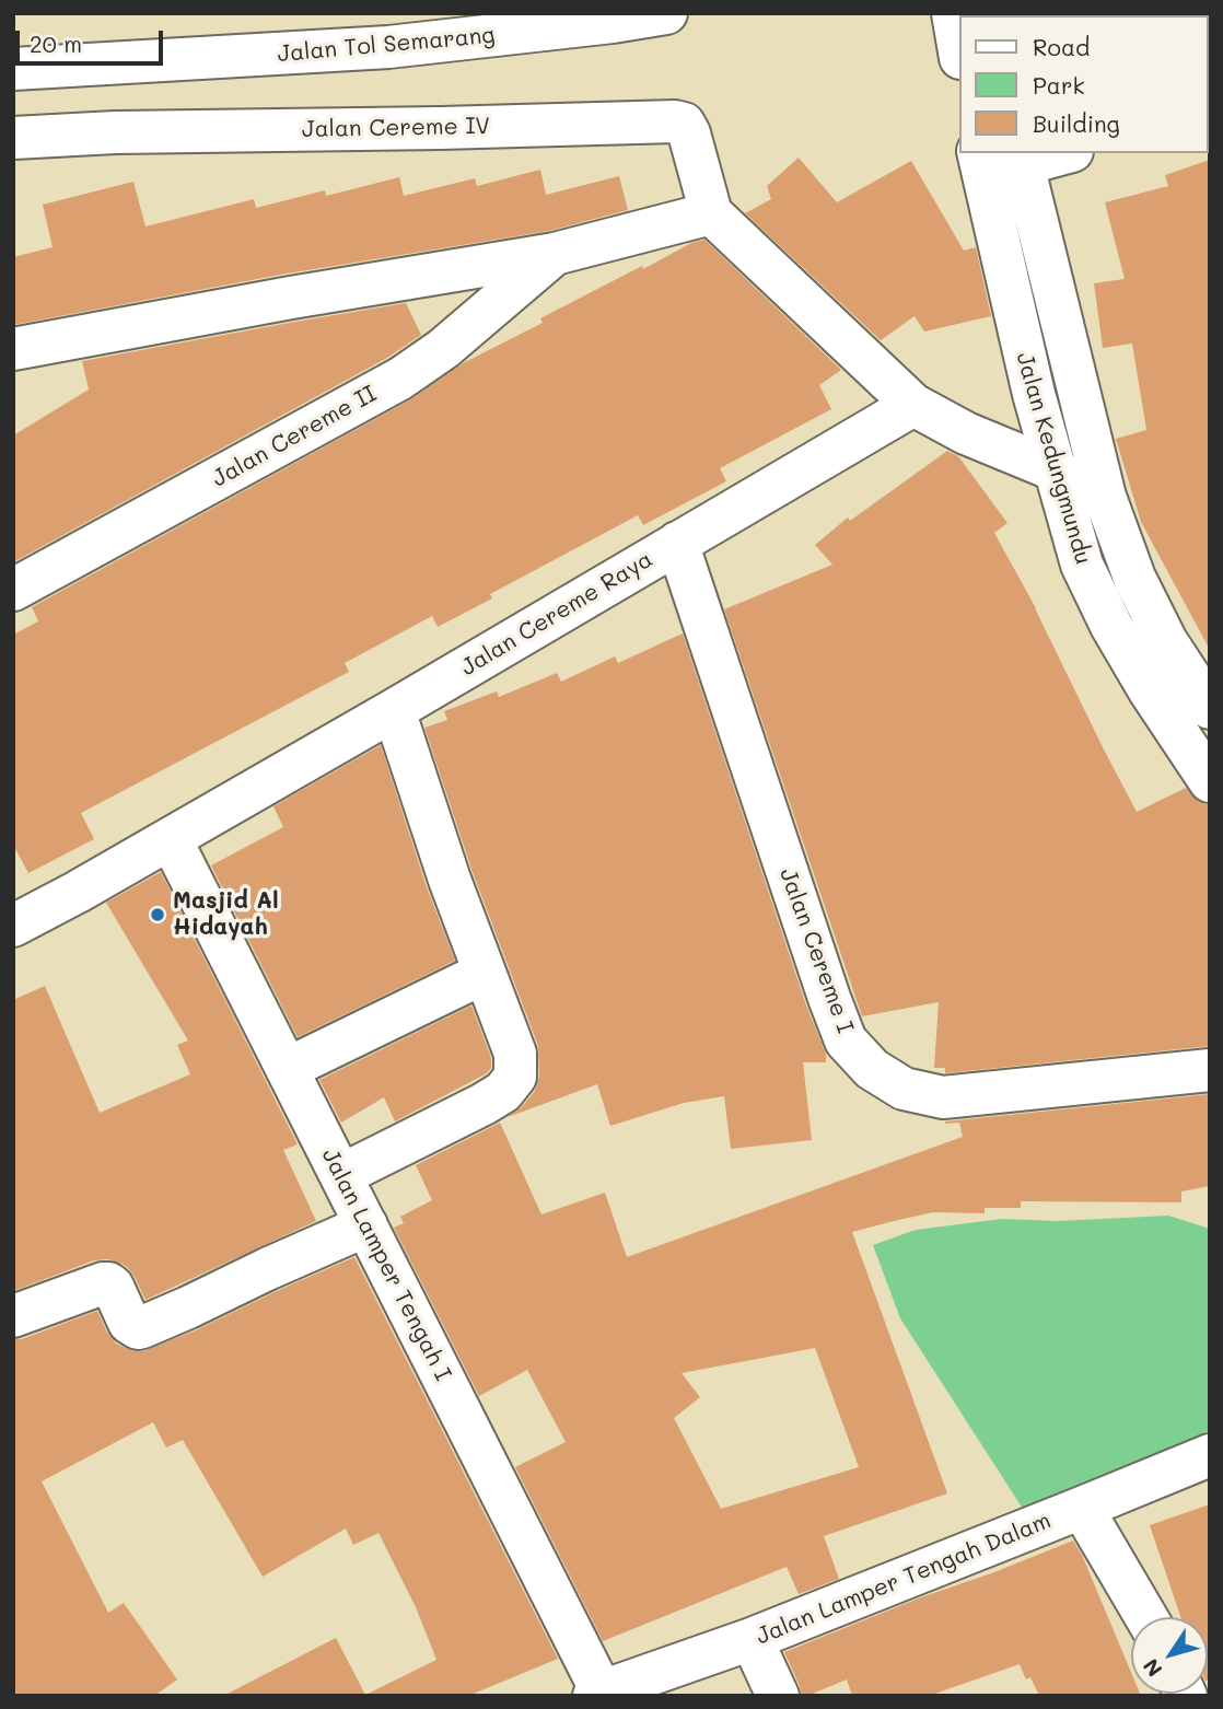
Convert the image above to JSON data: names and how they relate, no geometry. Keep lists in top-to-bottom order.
{
  "streets": {
    "main road": [
      "Jalan Tol Semarang",
      "Jalan Cereme IV",
      "Jalan Cereme II",
      "Jalan Kedungmundu",
      "Jalan Cereme Raya",
      "Jalan Cereme I",
      "Jalan Lamper Tengah I",
      "Jalan Lamper Tengah Dalam"
    ]
  },
  "crossings": [
    ["Jalan Cereme IV", "Jalan Cereme II"],
    ["Jalan Cereme Raya", "Jalan Cereme I"],
    ["Jalan Cereme Raya", "Jalan Lamper Tengah I"],
    ["Jalan Lamper Tengah I", "Jalan Lamper Tengah Dalam"]
  ],
  "places": ["Masjid Al Hidayah"],
  "legend": ["Road", "Park", "Building"],
  "scale_bar": "20 m",
  "north": "bottom left"
}
